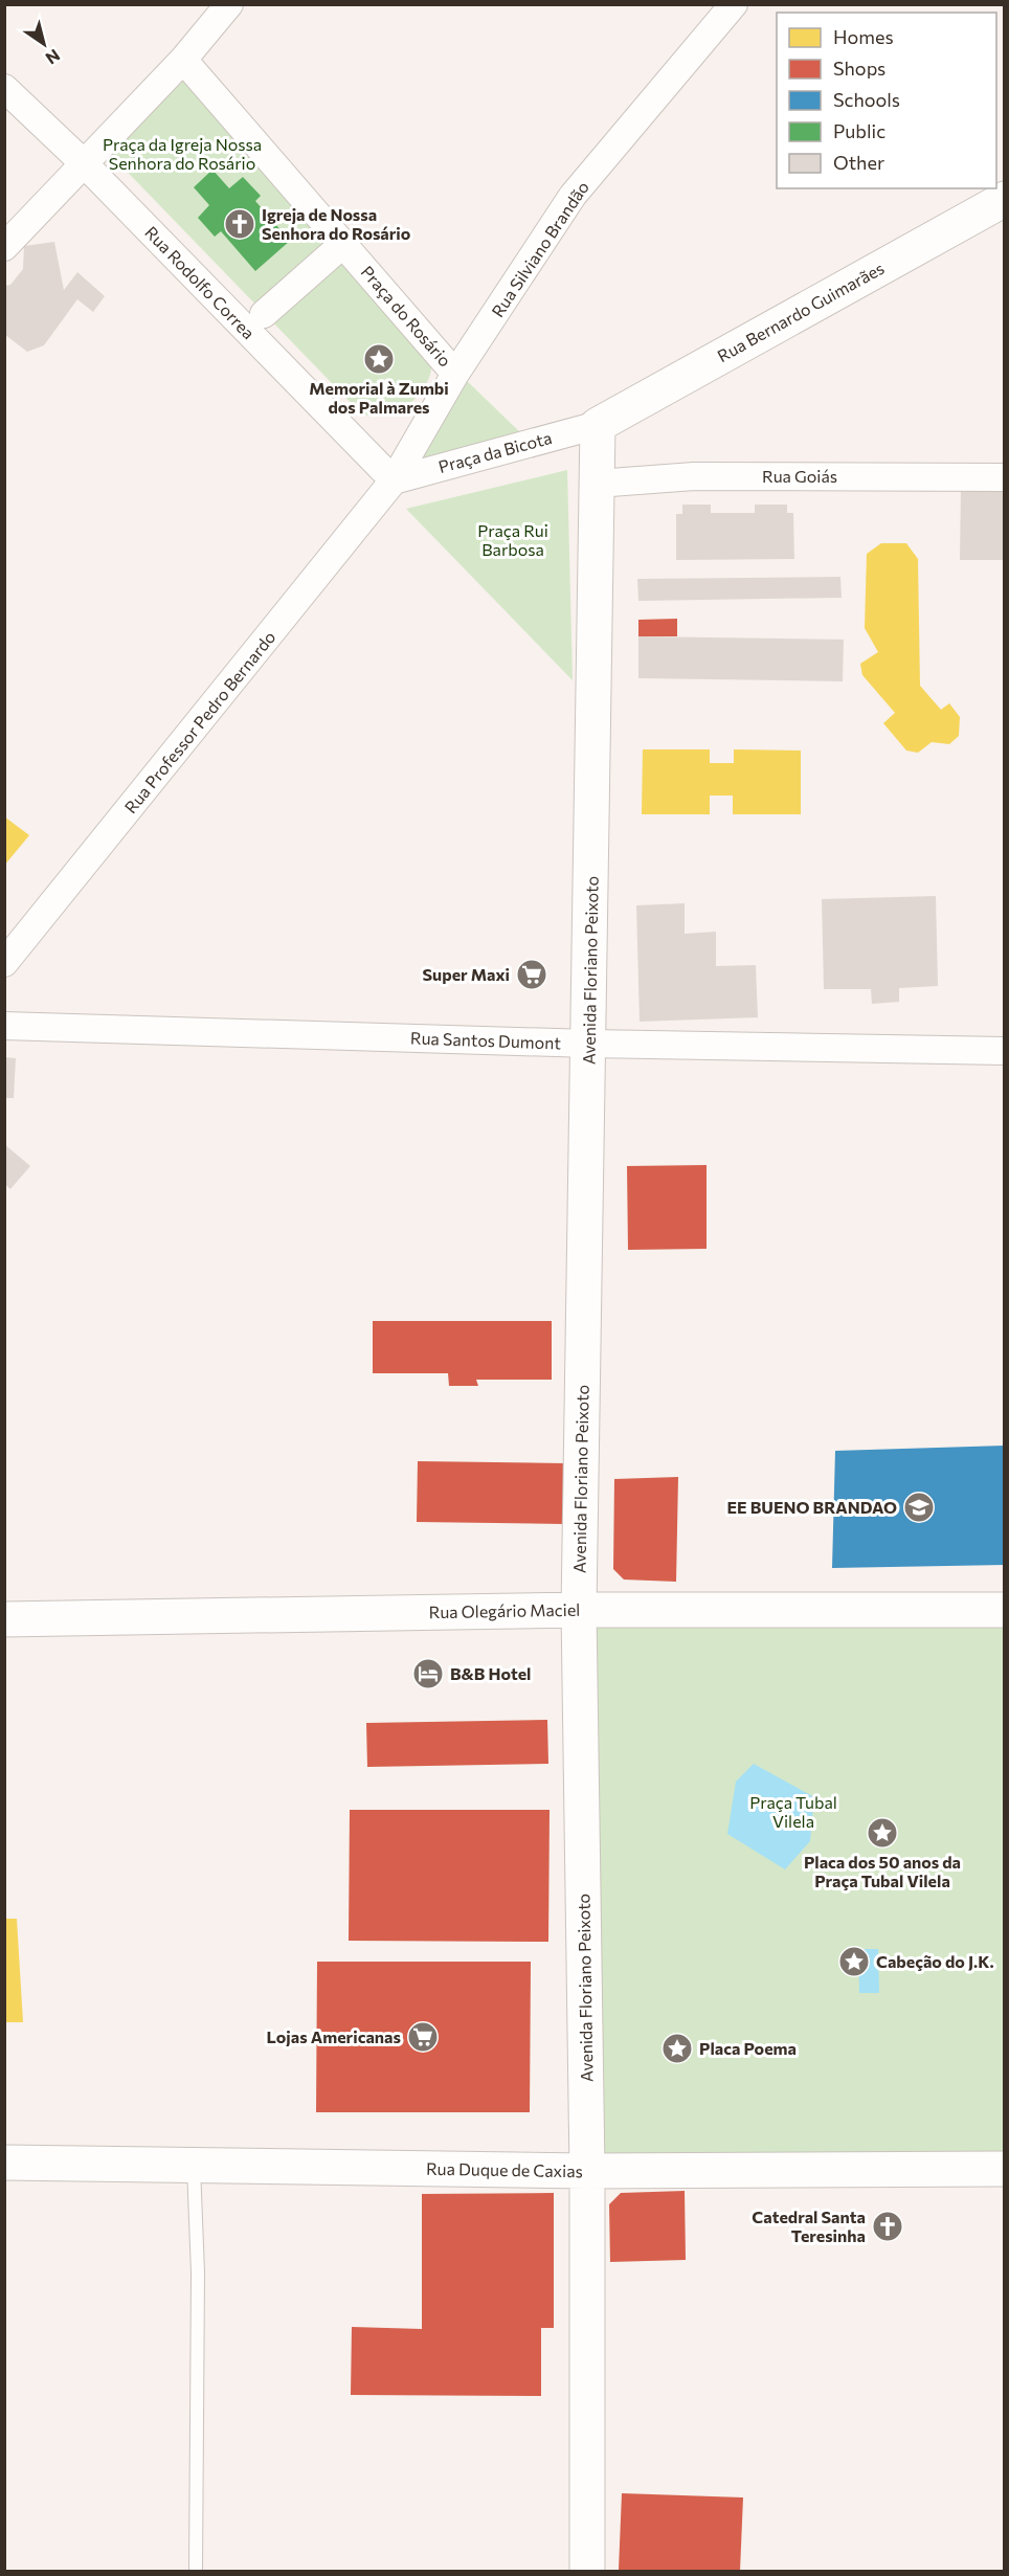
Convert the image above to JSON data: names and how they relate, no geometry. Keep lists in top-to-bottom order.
{
  "streets": {
    "street": [
      "Rua Silviano Brandão",
      "Rua Rodolfo Correa",
      "Rua Bernardo Guimarães",
      "Praça do Rosário",
      "Praça da Bicota",
      "Rua Goiás",
      "Rua Professor Pedro Bernardo",
      "Avenida Floriano Peixoto",
      "Rua Santos Dumont",
      "Rua Olegário Maciel",
      "Rua Duque de Caxias"
    ]
  },
  "crossings": [
    ["Rua Silviano Brandão", "Rua Rodolfo Correa"],
    ["Rua Silviano Brandão", "Praça do Rosário"],
    ["Rua Silviano Brandão", "Praça da Bicota"],
    ["Rua Silviano Brandão", "Rua Professor Pedro Bernardo"],
    ["Rua Rodolfo Correa", "Praça da Bicota"],
    ["Rua Rodolfo Correa", "Rua Professor Pedro Bernardo"],
    ["Rua Bernardo Guimarães", "Praça da Bicota"],
    ["Rua Bernardo Guimarães", "Avenida Floriano Peixoto"],
    ["Praça da Bicota", "Rua Professor Pedro Bernardo"],
    ["Praça da Bicota", "Avenida Floriano Peixoto"],
    ["Rua Goiás", "Avenida Floriano Peixoto"],
    ["Avenida Floriano Peixoto", "Rua Santos Dumont"],
    ["Avenida Floriano Peixoto", "Rua Olegário Maciel"],
    ["Avenida Floriano Peixoto", "Rua Duque de Caxias"]
  ],
  "parks": ["Praça da Igreja Nossa Senhora do Rosário", "Praça Rui Barbosa", "Praça Tubal Vilela"],
  "places": {
    "church": ["Igreja de Nossa Senhora do Rosário", "Catedral Santa Teresinha"],
    "place": [
      "Memorial à Zumbi dos Palmares",
      "Placa dos 50 anos da Praça Tubal Vilela",
      "Cabeção do J.K.",
      "Placa Poema"
    ],
    "supermarket": ["Super Maxi", "Lojas Americanas"],
    "school or university": ["EE BUENO BRANDAO"],
    "hotel": ["B&B Hotel"]
  },
  "legend": [
    "Homes",
    "Shops",
    "Schools",
    "Public",
    "Other"
  ],
  "north": "bottom right"
}
